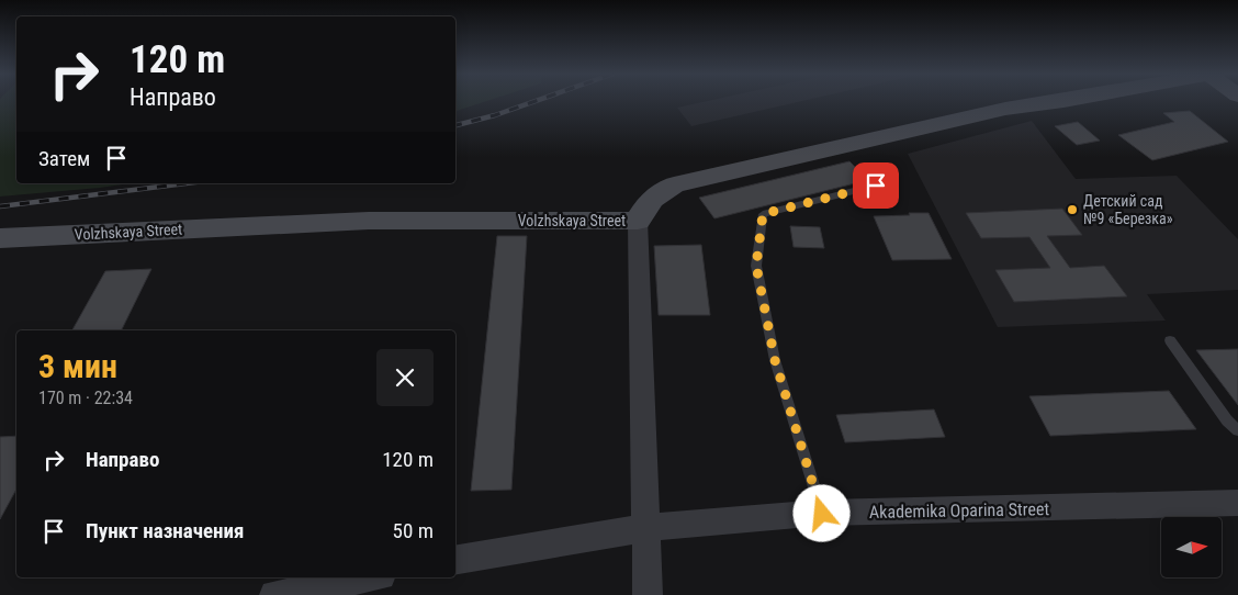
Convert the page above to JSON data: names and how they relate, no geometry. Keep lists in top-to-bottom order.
{
  "streets": {
    "street": ["Volzhskaya Street", "Akademika Oparina Street"]
  },
  "places": ["Детский сад №9 «Березка»"],
  "north": "right",
  "page": {
    "turn": ["120 m", "Направо"],
    "then": "Затем",
    "heading": ["3 мин", "170 m · 22:34"],
    "list": [
      {
        "name": "Направо",
        "value": "120 m"
      },
      {
        "name": "Пункт назначения",
        "value": "50 m"
      }
    ]
  }
}
